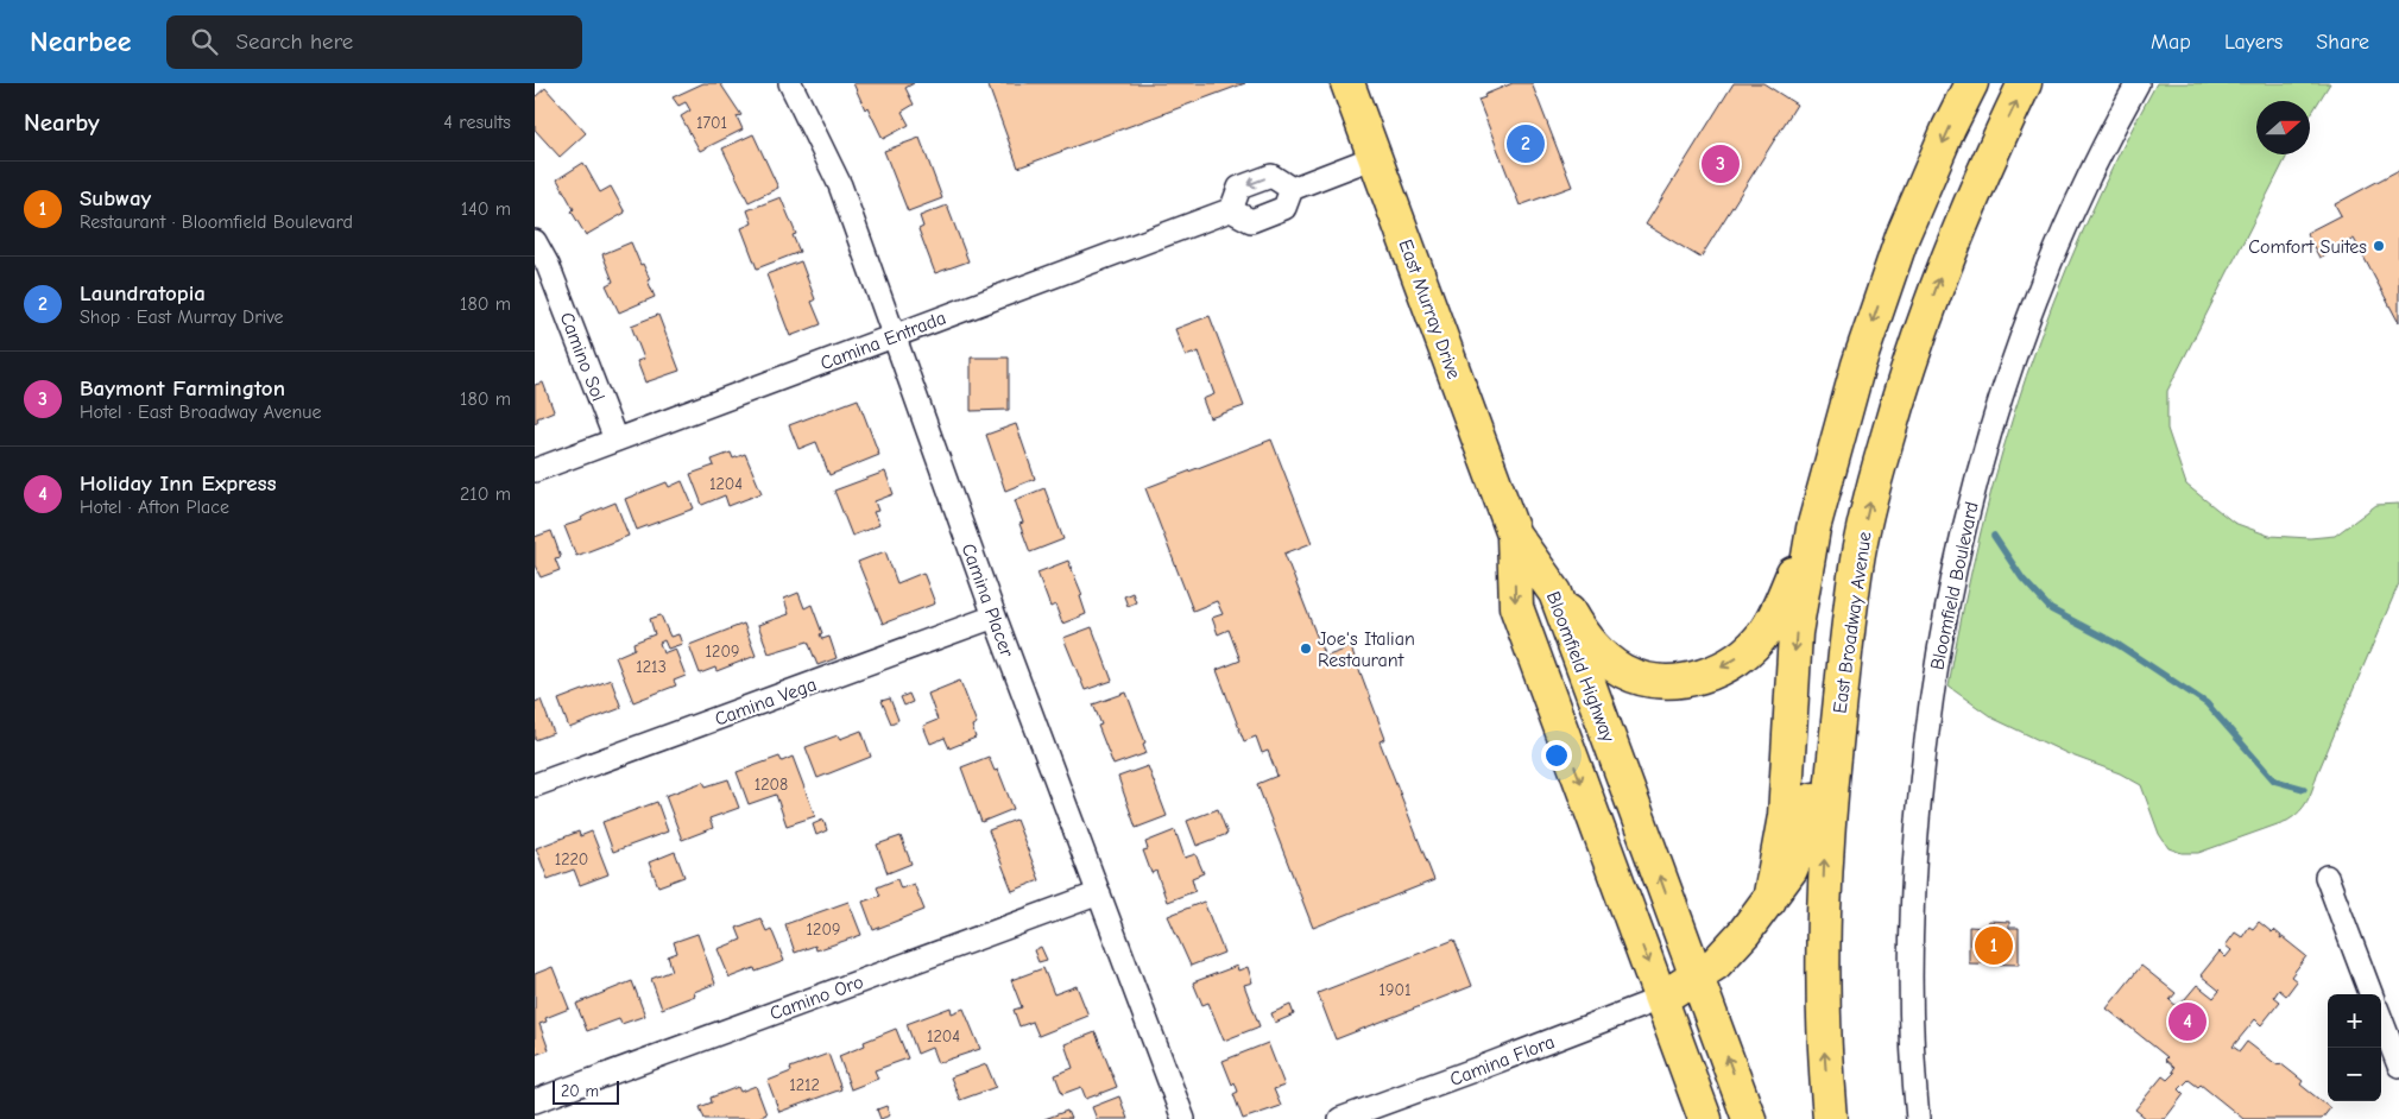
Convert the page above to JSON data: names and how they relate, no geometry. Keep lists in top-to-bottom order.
{
  "streets": {
    "main road": ["East Murray Drive", "East Broadway Avenue", "Bloomfield Highway"],
    "street": [
      "Camina Entrada",
      "Camino Sol",
      "Bloomfield Boulevard",
      "Camina Placer",
      "Camina Vega",
      "Camino Oro",
      "Camina Flora"
    ]
  },
  "crossings": [
    ["East Murray Drive", "Bloomfield Highway"],
    ["Camina Entrada", "Camino Sol"],
    ["Camina Entrada", "Camina Placer"],
    ["Camina Placer", "Camina Vega"],
    ["Camina Placer", "Camino Oro"],
    ["Bloomfield Highway", "Camina Flora"]
  ],
  "places": ["Comfort Suites", "Joe's Italian Restaurant"],
  "house_numbers": [
    "1701",
    "1204",
    "1209",
    "1213",
    "1208",
    "1220",
    "1209",
    "1901",
    "1204",
    "1212"
  ],
  "scale_bar": "20 m",
  "north": "right",
  "page": {
    "header": "Nearbee",
    "search": "Search here",
    "nav": ["Map", "Layers", "Share"],
    "heading": ["Nearby", "4 results"],
    "pins": [
      "2",
      "3",
      "1",
      "4"
    ],
    "list": [
      {
        "mark": "1",
        "name": "Subway",
        "note": "Restaurant · Bloomfield Boulevard",
        "value": "140 m"
      },
      {
        "mark": "2",
        "name": "Laundratopia",
        "note": "Shop · East Murray Drive",
        "value": "180 m"
      },
      {
        "mark": "3",
        "name": "Baymont Farmington",
        "note": "Hotel · East Broadway Avenue",
        "value": "180 m"
      },
      {
        "mark": "4",
        "name": "Holiday Inn Express",
        "note": "Hotel · Afton Place",
        "value": "210 m"
      }
    ],
    "map_buttons": ["+", "−"],
    "scale": "20 m"
  }
}
